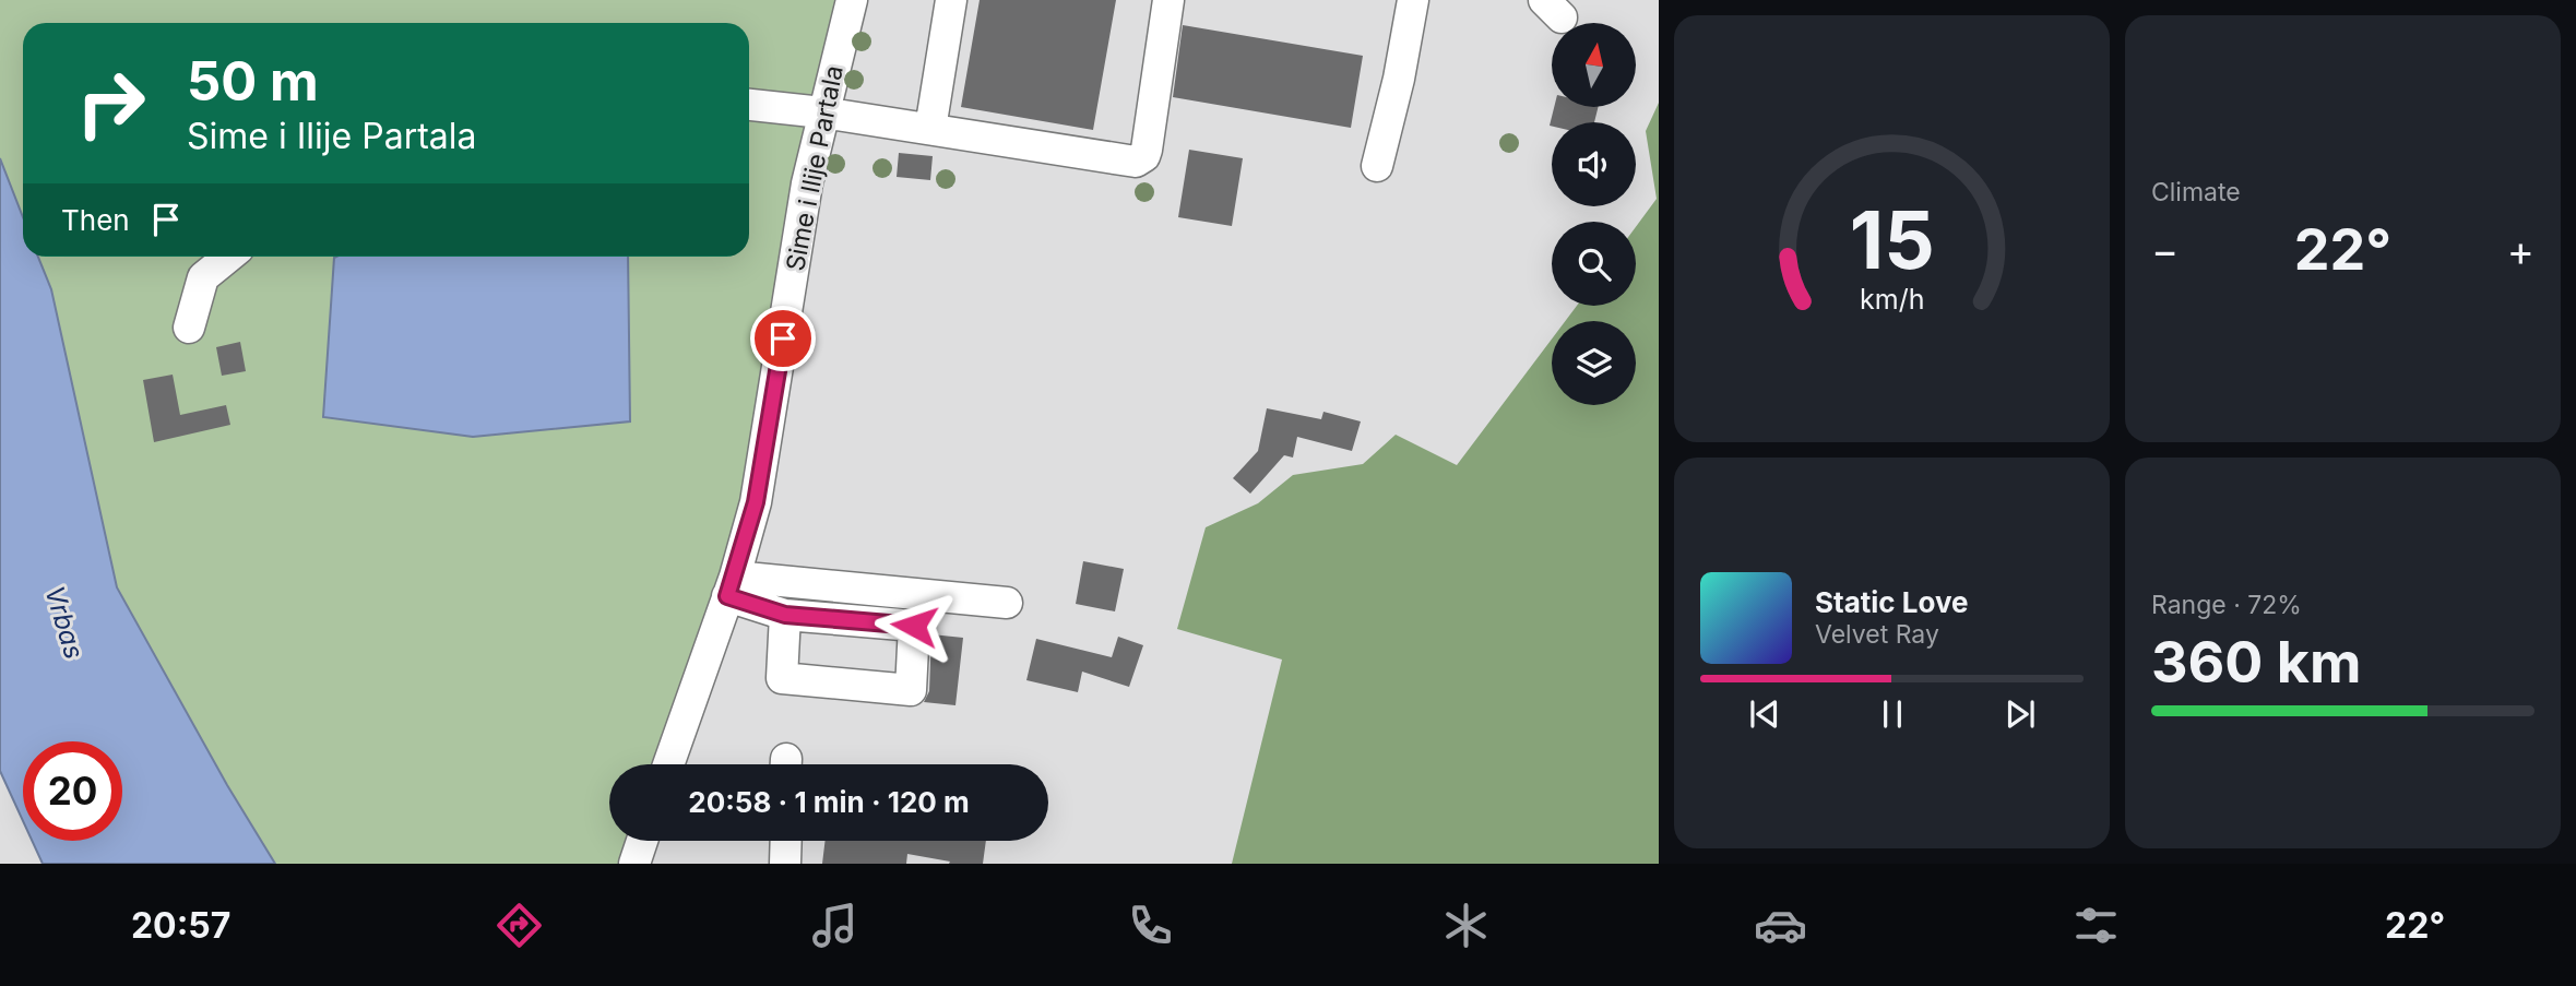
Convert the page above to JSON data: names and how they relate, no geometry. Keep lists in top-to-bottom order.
{
  "streets": {
    "street": ["Sime i Ilije Partala"]
  },
  "water": ["Vrbas"],
  "north": "top",
  "page": {
    "tile": [
      "Climate",
      ["Range · 72%", "360 km"]
    ],
    "turn": ["50 m", "Sime i Ilije Partala"],
    "then": "Then",
    "heat": ["−", "22°", "+"],
    "song": ["Static Love", "Velvet Ray"],
    "limit": "20",
    "trip": "20:58 · 1 min · 120 m",
    "tabs": ["20:57", "22°"],
    "gauge": ["15", "km/h"]
  }
}
